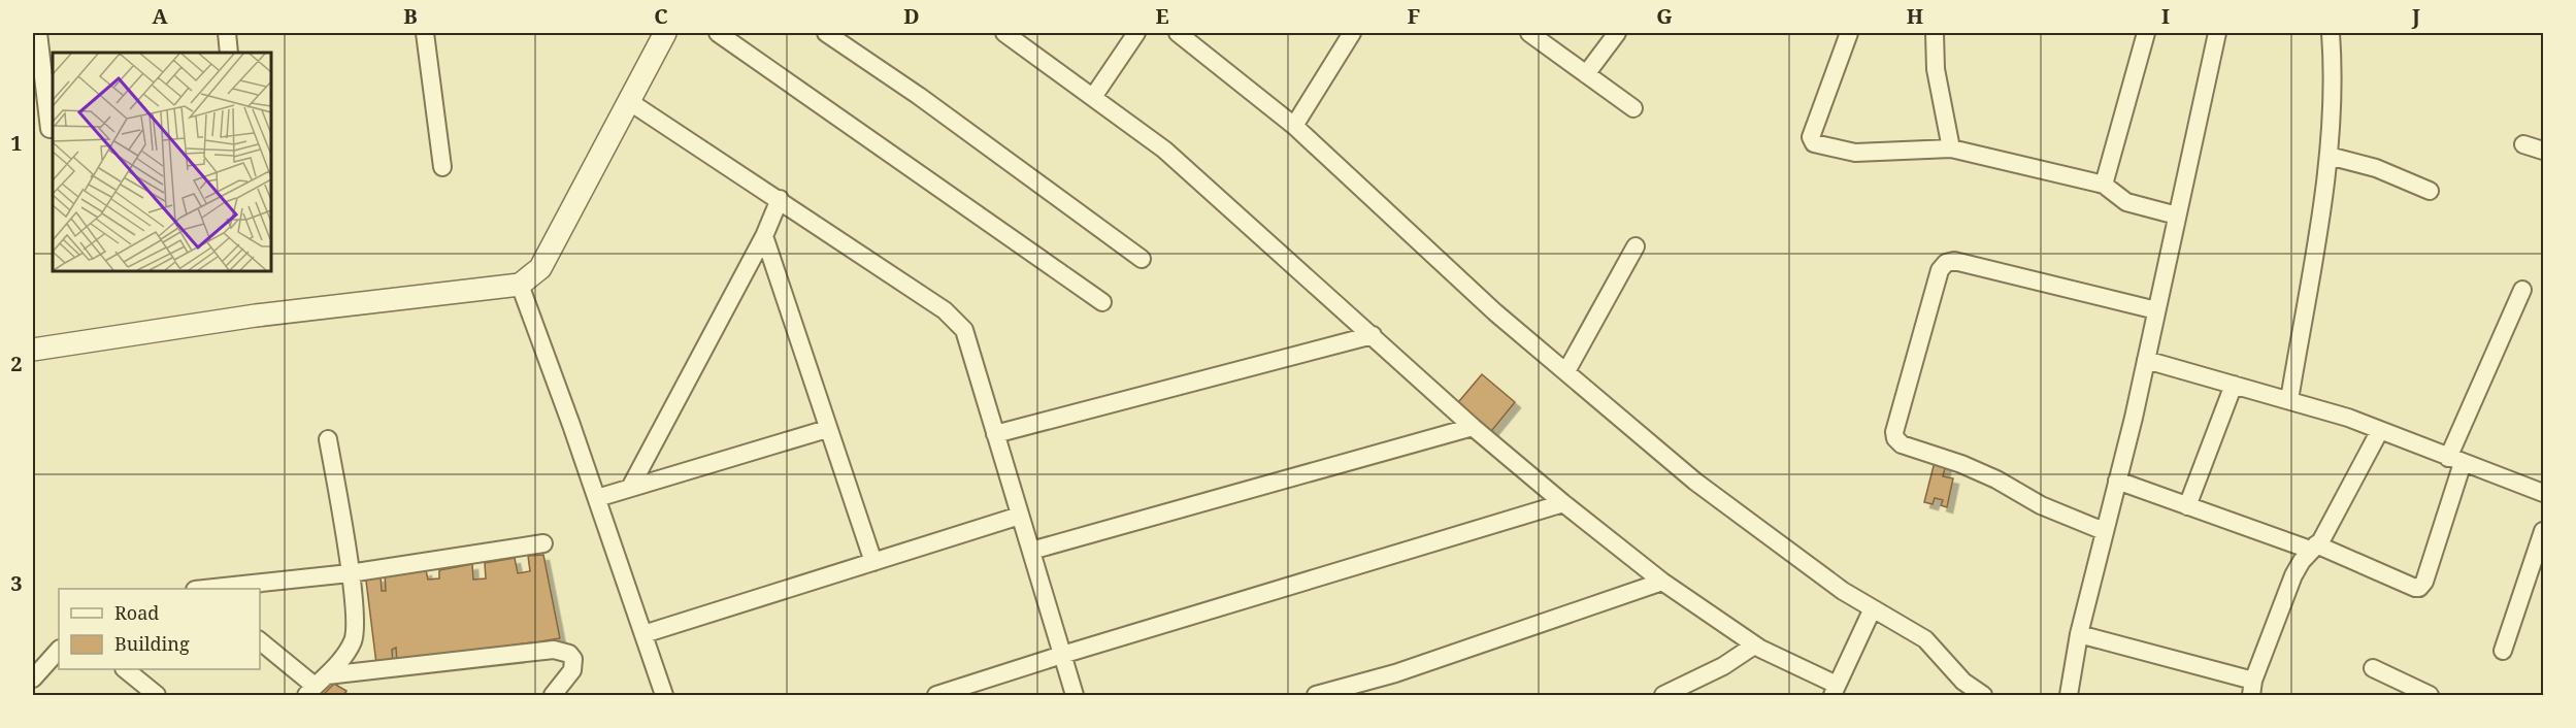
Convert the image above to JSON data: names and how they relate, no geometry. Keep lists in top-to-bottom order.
{
  "legend": ["Road", "Building"],
  "grid": {
    "columns": [
      "A",
      "B",
      "C",
      "D",
      "E",
      "F",
      "G",
      "H",
      "I",
      "J"
    ],
    "rows": ["1", "2", "3"]
  }
}
